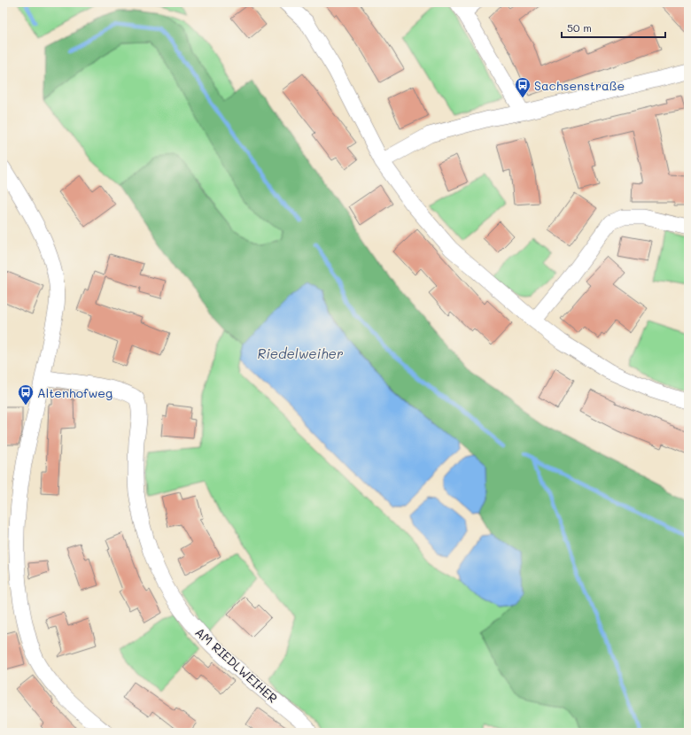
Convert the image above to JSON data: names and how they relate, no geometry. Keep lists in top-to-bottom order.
{
  "streets": {
    "street": ["AM RIEDLWEIHER"]
  },
  "water": ["Riedelweiher"],
  "places": {
    "bus stop": ["Sachsenstraße", "Altenhofweg"]
  },
  "scale_bar": "50 m"
}
